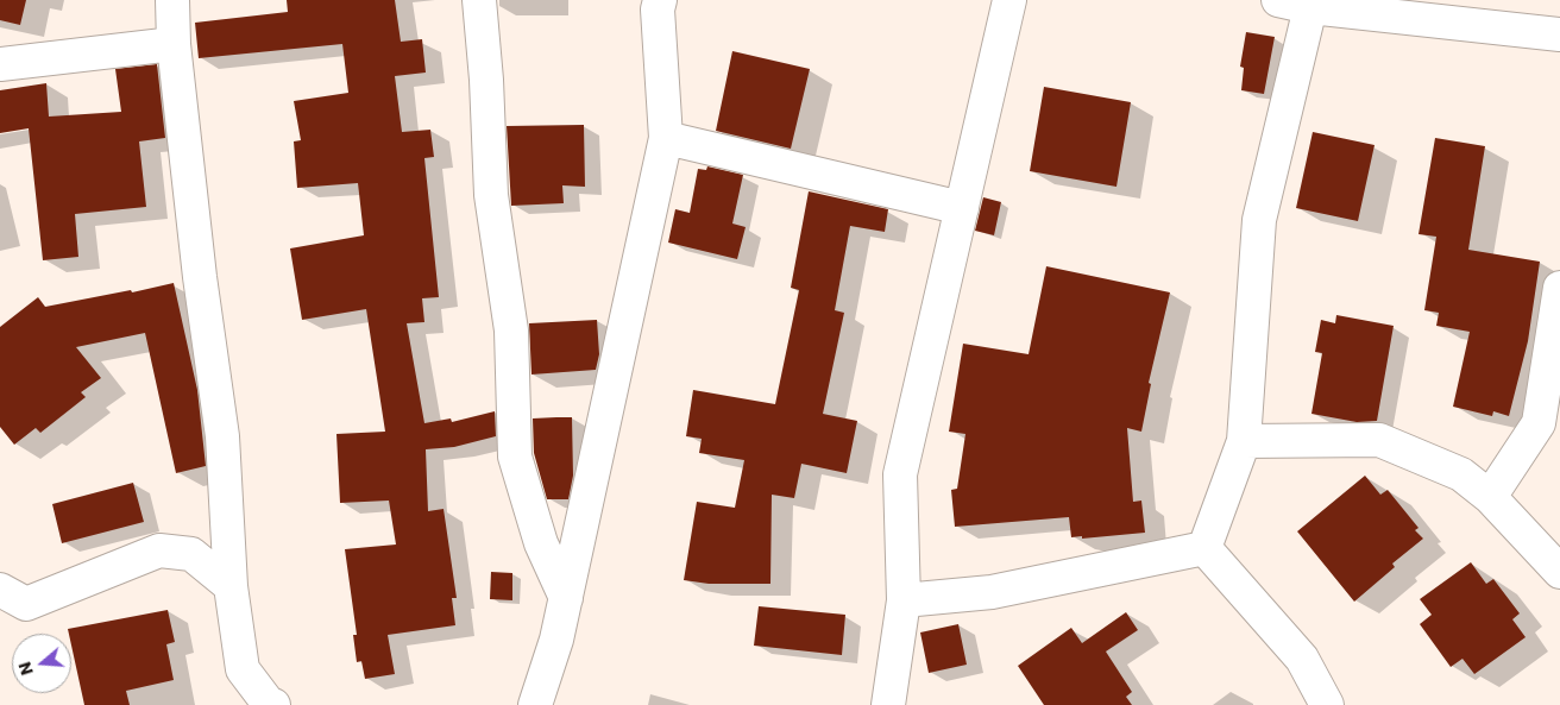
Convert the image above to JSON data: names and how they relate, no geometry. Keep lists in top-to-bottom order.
{
  "north": "left"
}
